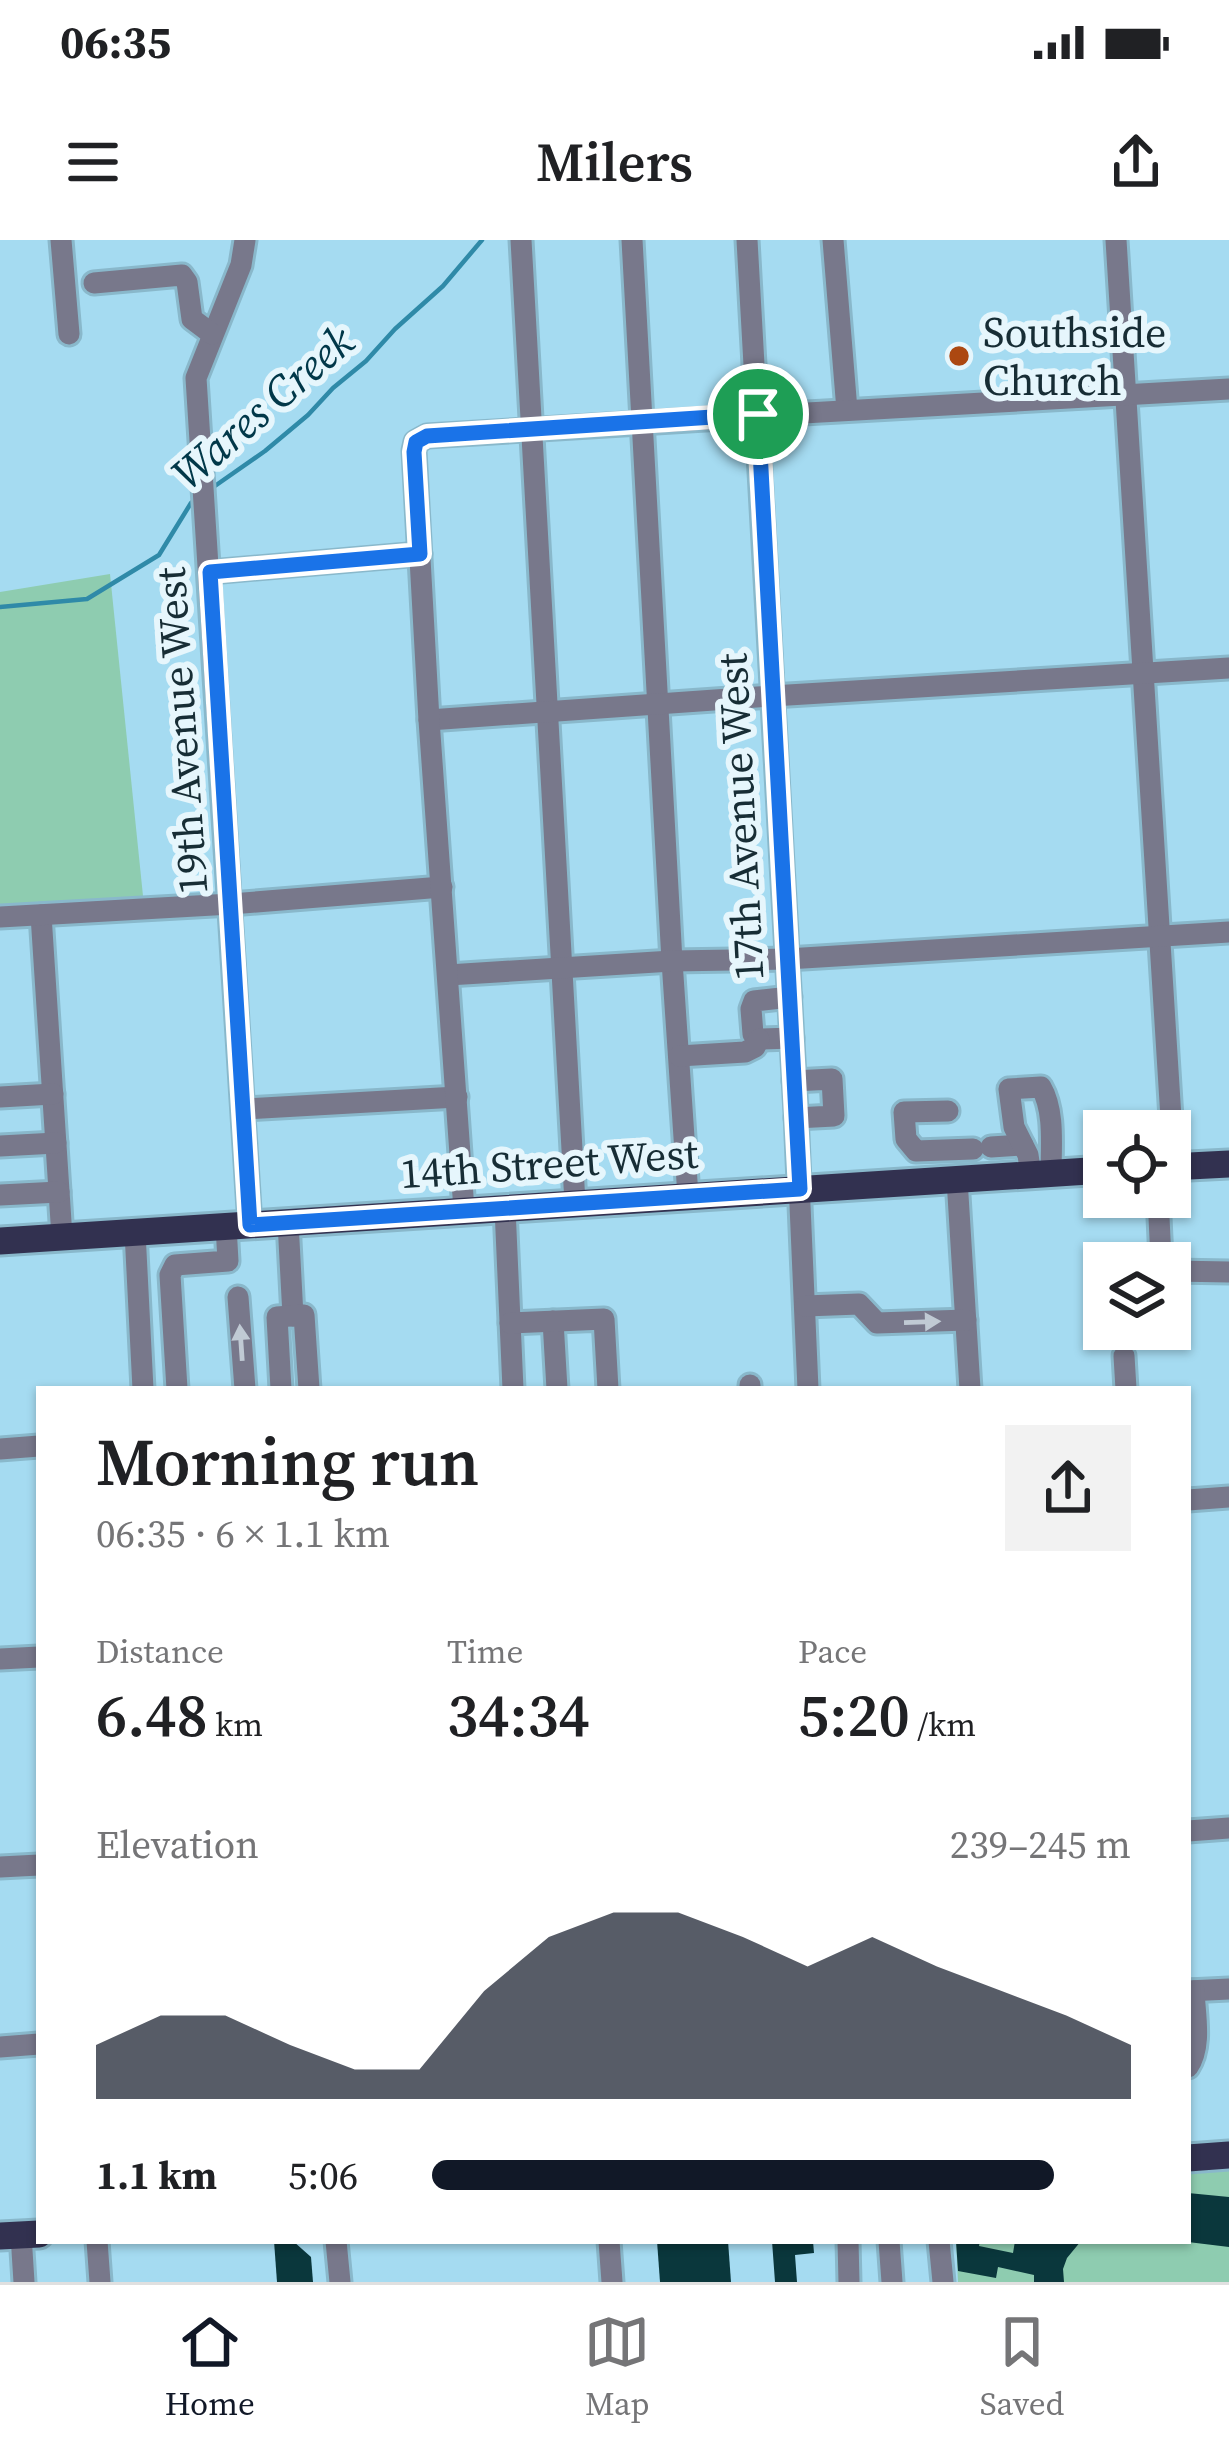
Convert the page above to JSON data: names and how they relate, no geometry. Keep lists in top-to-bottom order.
{
  "streets": {
    "main road": ["14th Street West"],
    "street": ["19th Avenue West", "17th Avenue West"]
  },
  "crossings": [
    ["19th Avenue West", "14th Street West"],
    ["17th Avenue West", "14th Street West"]
  ],
  "water": ["Wares Creek"],
  "places": ["Southside Church"],
  "page": {
    "status": "06:35",
    "header": "Milers",
    "heading": ["Morning run", "06:35 · 6 × 1.1 km"],
    "stats": [
      ["Distance", "6.48 km"],
      ["Time", "34:34"],
      ["Pace", "5:20 /km"]
    ],
    "chart": ["Elevation", "239–245 m"],
    "list": [
      {
        "name": "1.1 km",
        "note": "5:06"
      }
    ],
    "tabs": ["Home", "Map", "Saved"]
  }
}
